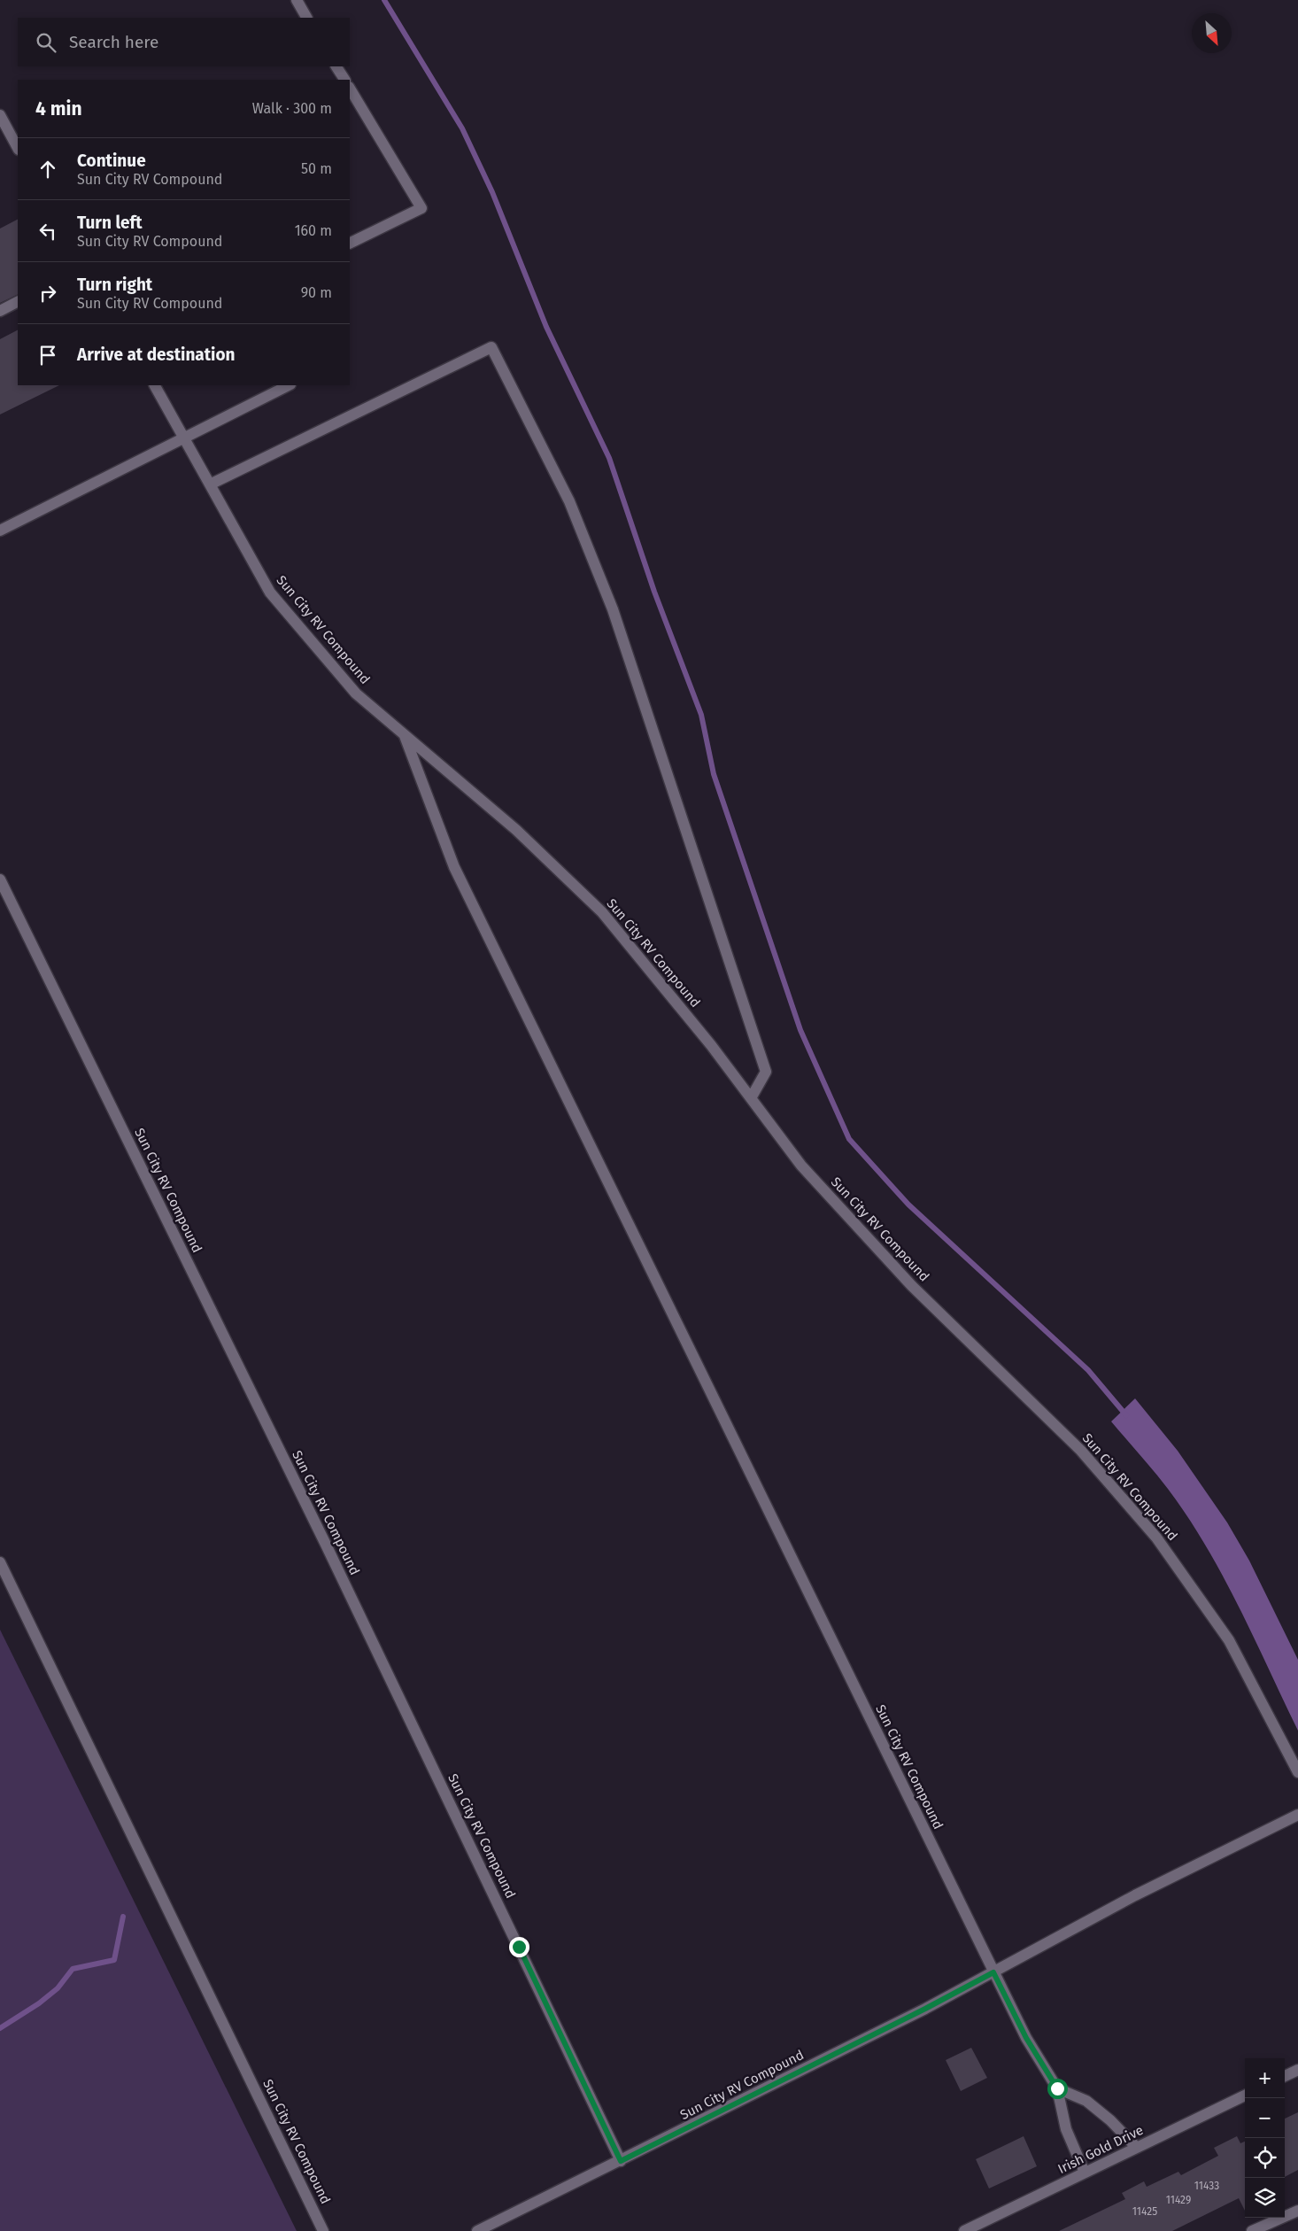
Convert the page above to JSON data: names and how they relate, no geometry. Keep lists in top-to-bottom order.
{
  "streets": {
    "street": ["Sun City RV Compound", "Irish Gold Drive"]
  },
  "crossings": [
    ["Sun City RV Compound", "Irish Gold Drive"]
  ],
  "house_numbers": ["11433", "11429", "11425"],
  "north": "bottom right",
  "page": {
    "search": "Search here",
    "heading": ["4 min", "Walk · 300 m"],
    "list": [
      ["Continue", "Sun City RV Compound", "50 m"],
      ["Turn left", "Sun City RV Compound", "160 m"],
      ["Turn right", "Sun City RV Compound", "90 m"],
      "Arrive at destination"
    ],
    "map_buttons": ["+", "−"]
  }
}
